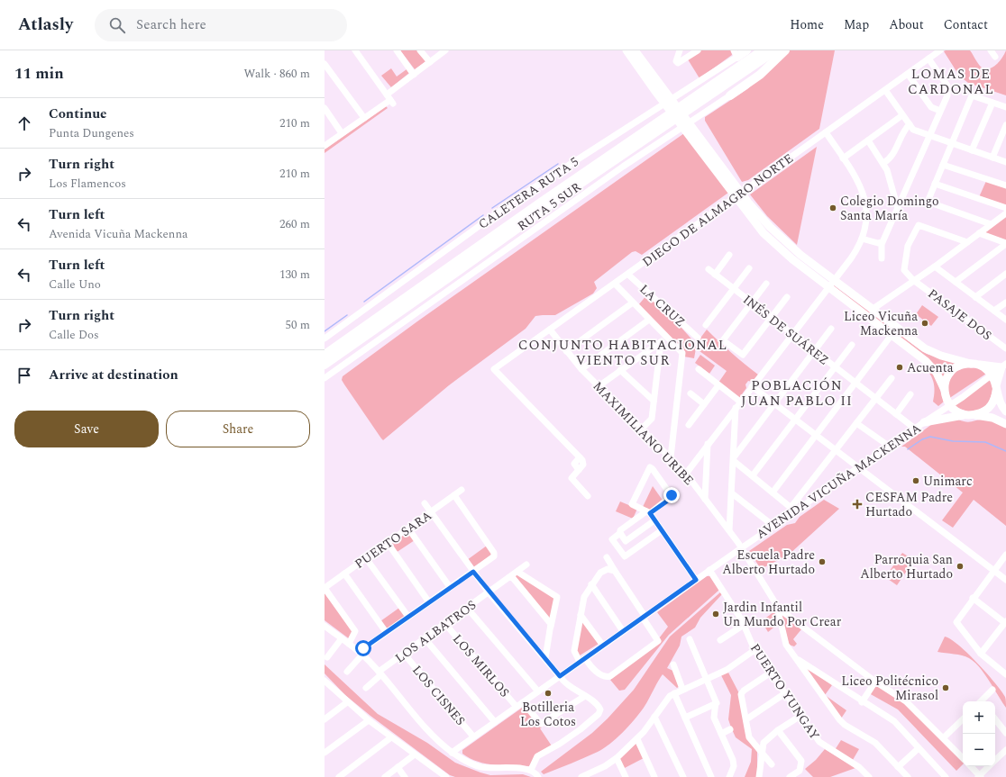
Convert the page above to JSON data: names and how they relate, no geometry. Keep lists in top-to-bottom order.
{
  "streets": {
    "highway": ["RUTA 5 SUR"],
    "street": [
      "CALETERA RUTA 5",
      "DIEGO DE ALMAGRO NORTE",
      "LA CRUZ",
      "PASAJE DOS",
      "INÉS DE SUÁREZ",
      "MAXIMILIANO URIBE",
      "AVENIDA VICUÑA MACKENNA",
      "PUERTO SARA",
      "LOS ALBATROS",
      "LOS MIRLOS",
      "PUERTO YUNGAY",
      "LOS CISNES"
    ]
  },
  "crossings": [
    ["DIEGO DE ALMAGRO NORTE", "LA CRUZ"],
    ["DIEGO DE ALMAGRO NORTE", "MAXIMILIANO URIBE"],
    ["INÉS DE SUÁREZ", "AVENIDA VICUÑA MACKENNA"],
    ["MAXIMILIANO URIBE", "AVENIDA VICUÑA MACKENNA"],
    ["AVENIDA VICUÑA MACKENNA", "LOS MIRLOS"],
    ["AVENIDA VICUÑA MACKENNA", "PUERTO YUNGAY"],
    ["AVENIDA VICUÑA MACKENNA", "LOS CISNES"],
    ["LOS ALBATROS", "LOS MIRLOS"],
    ["LOS ALBATROS", "LOS CISNES"]
  ],
  "districts": ["LOMAS DE CARDONAL", "CONJUNTO HABITACIONAL VIENTO SUR", "POBLACIÓN JUAN PABLO II"],
  "places": {
    "other": [
      "Colegio Domingo Santa María",
      "Liceo Vicuña Mackenna",
      "Acuenta",
      "Unimarc",
      "Escuela Padre Alberto Hurtado",
      "Parroquia San Alberto Hurtado",
      "Jardin Infantil Un Mundo Por Crear",
      "Liceo Politécnico Mirasol",
      "Botilleria Los Cotos"
    ],
    "health": ["CESFAM Padre Hurtado"]
  },
  "page": {
    "header": "Atlasly",
    "search": "Search here",
    "nav": [
      "Home",
      "Map",
      "About",
      "Contact"
    ],
    "heading": ["11 min", "Walk · 860 m"],
    "list": [
      ["Continue", "Punta Dungenes", "210 m"],
      ["Turn right", "Los Flamencos", "210 m"],
      ["Turn left", "Avenida Vicuña Mackenna", "260 m"],
      ["Turn left", "Calle Uno", "130 m"],
      ["Turn right", "Calle Dos", "50 m"],
      "Arrive at destination"
    ],
    "buttons": ["Save", "Share"],
    "map_buttons": ["+", "−"]
  }
}
